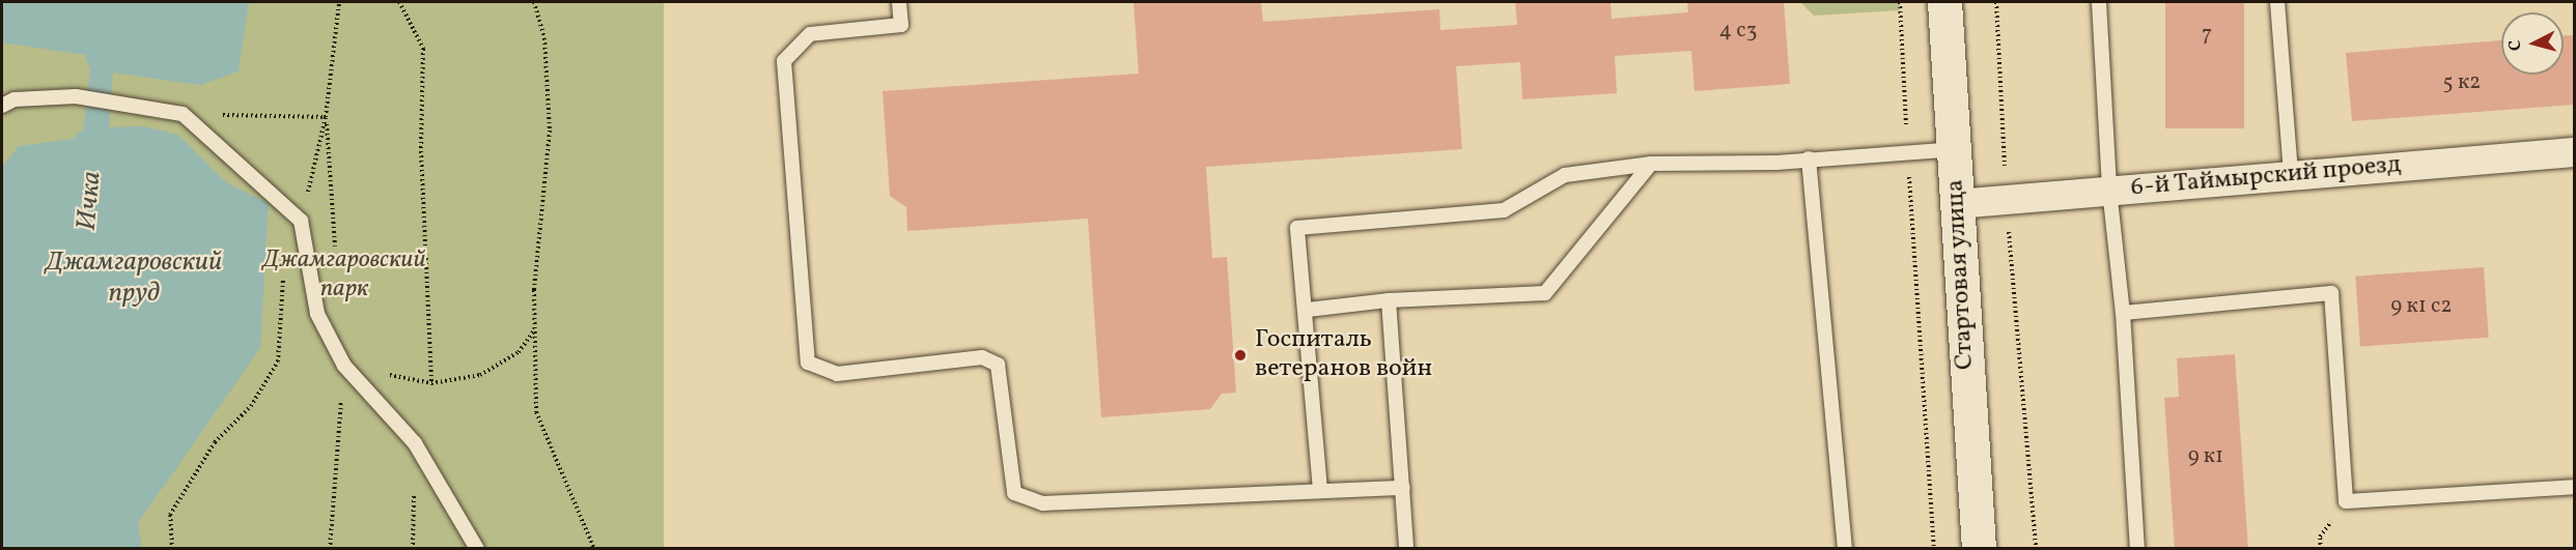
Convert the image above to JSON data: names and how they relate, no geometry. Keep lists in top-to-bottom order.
{
  "streets": {
    "street": ["6-й Таймырский проезд", "Стартовая улица"]
  },
  "crossings": [
    ["6-й Таймырский проезд", "Стартовая улица"]
  ],
  "water": ["Ичка", "Джамгаровский пруд"],
  "parks": ["Джамгаровский парк"],
  "places": ["Госпиталь ветеранов войн"],
  "house_numbers": [
    "4 с3",
    "7",
    "5 к2",
    "9 к1 с2",
    "9 к1"
  ],
  "north": "left"
}
